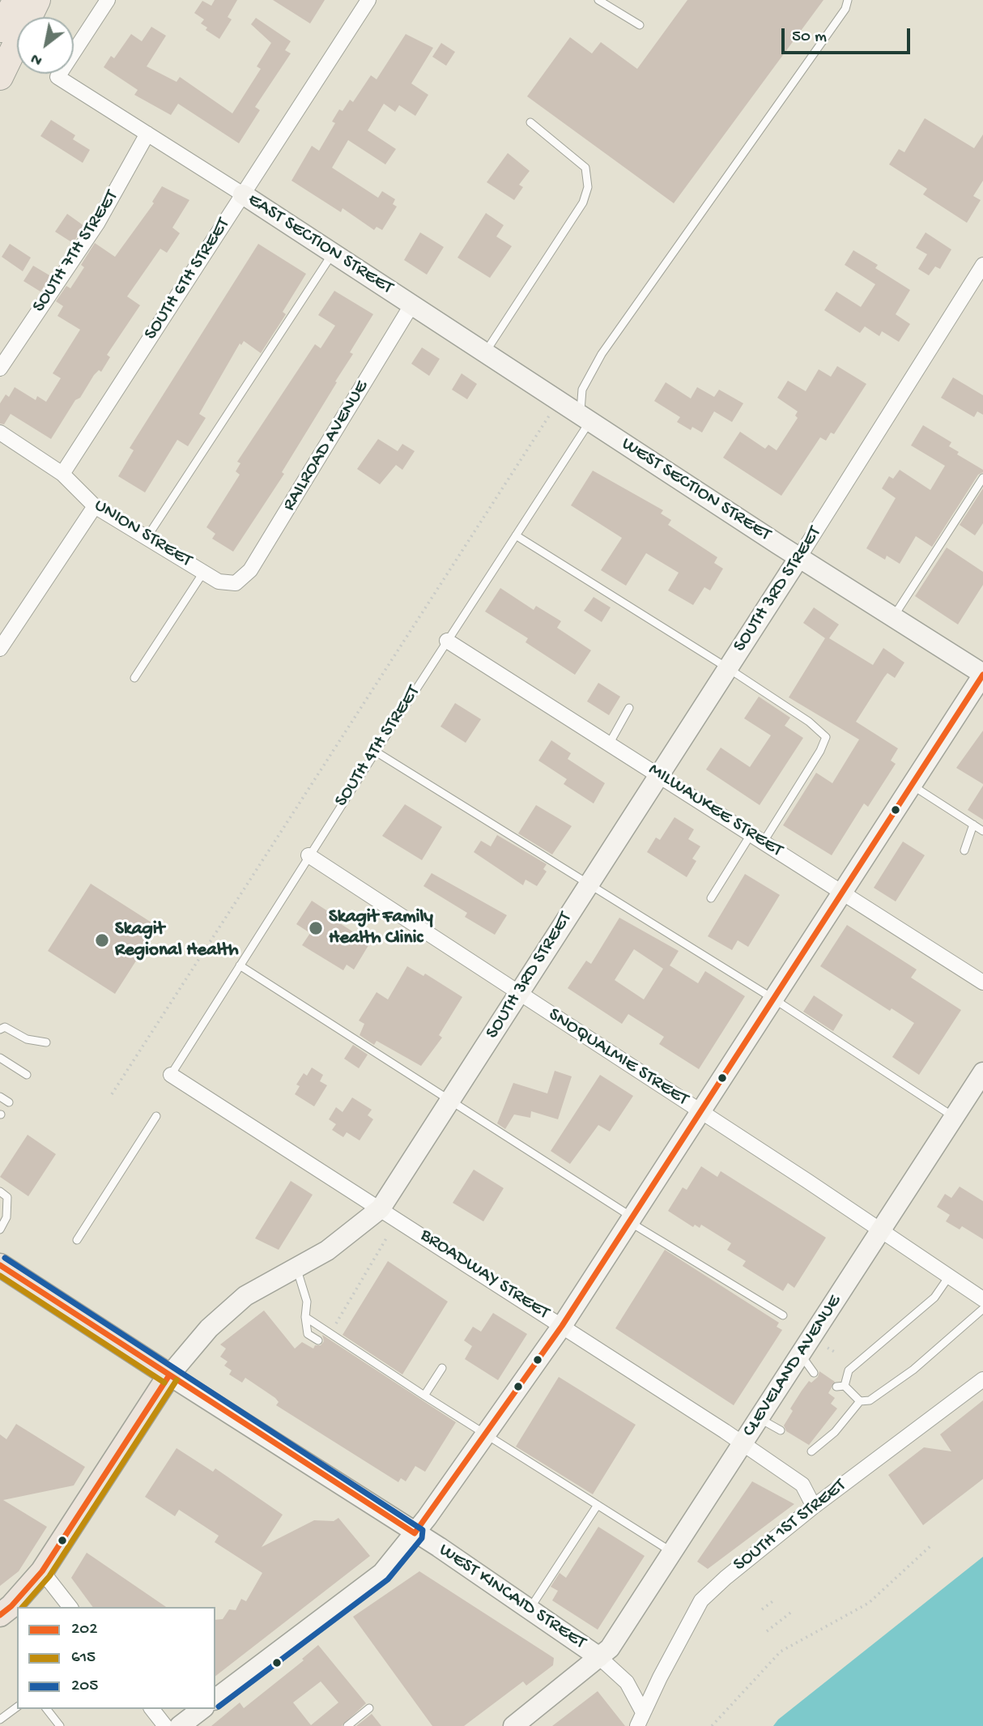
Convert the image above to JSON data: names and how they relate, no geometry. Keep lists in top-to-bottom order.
{
  "streets": {
    "main road": ["SOUTH 3RD STREET", "WEST KINCAID STREET"],
    "street": [
      "EAST SECTION STREET",
      "SOUTH 7TH STREET",
      "SOUTH 6TH STREET",
      "RAILROAD AVENUE",
      "WEST SECTION STREET",
      "UNION STREET",
      "MILWAUKEE STREET",
      "SNOQUALMIE STREET",
      "BROADWAY STREET",
      "CLEVELAND AVENUE",
      "SOUTH 1ST STREET"
    ],
    "lane": ["SOUTH 4TH STREET"]
  },
  "crossings": [
    ["EAST SECTION STREET", "SOUTH 7TH STREET"],
    ["EAST SECTION STREET", "SOUTH 6TH STREET"],
    ["EAST SECTION STREET", "RAILROAD AVENUE"],
    ["EAST SECTION STREET", "WEST SECTION STREET"],
    ["EAST SECTION STREET", "SOUTH 4TH STREET"],
    ["SOUTH 6TH STREET", "UNION STREET"],
    ["RAILROAD AVENUE", "UNION STREET"],
    ["WEST SECTION STREET", "SOUTH 3RD STREET"],
    ["WEST SECTION STREET", "SOUTH 4TH STREET"],
    ["SOUTH 3RD STREET", "MILWAUKEE STREET"],
    ["SOUTH 3RD STREET", "SNOQUALMIE STREET"],
    ["SOUTH 3RD STREET", "BROADWAY STREET"],
    ["SOUTH 3RD STREET", "WEST KINCAID STREET"],
    ["SOUTH 4TH STREET", "MILWAUKEE STREET"],
    ["SOUTH 4TH STREET", "SNOQUALMIE STREET"],
    ["SOUTH 4TH STREET", "BROADWAY STREET"],
    ["SNOQUALMIE STREET", "CLEVELAND AVENUE"],
    ["BROADWAY STREET", "CLEVELAND AVENUE"],
    ["BROADWAY STREET", "SOUTH 1ST STREET"],
    ["CLEVELAND AVENUE", "WEST KINCAID STREET"],
    ["SOUTH 1ST STREET", "WEST KINCAID STREET"]
  ],
  "places": ["Skagit Family Health Clinic", "Skagit Regional Health"],
  "lines": ["transit line 202", "transit line 205", "transit line 615"],
  "legend": ["202", "615", "205"],
  "scale_bar": "50 m",
  "north": "bottom left"
}
